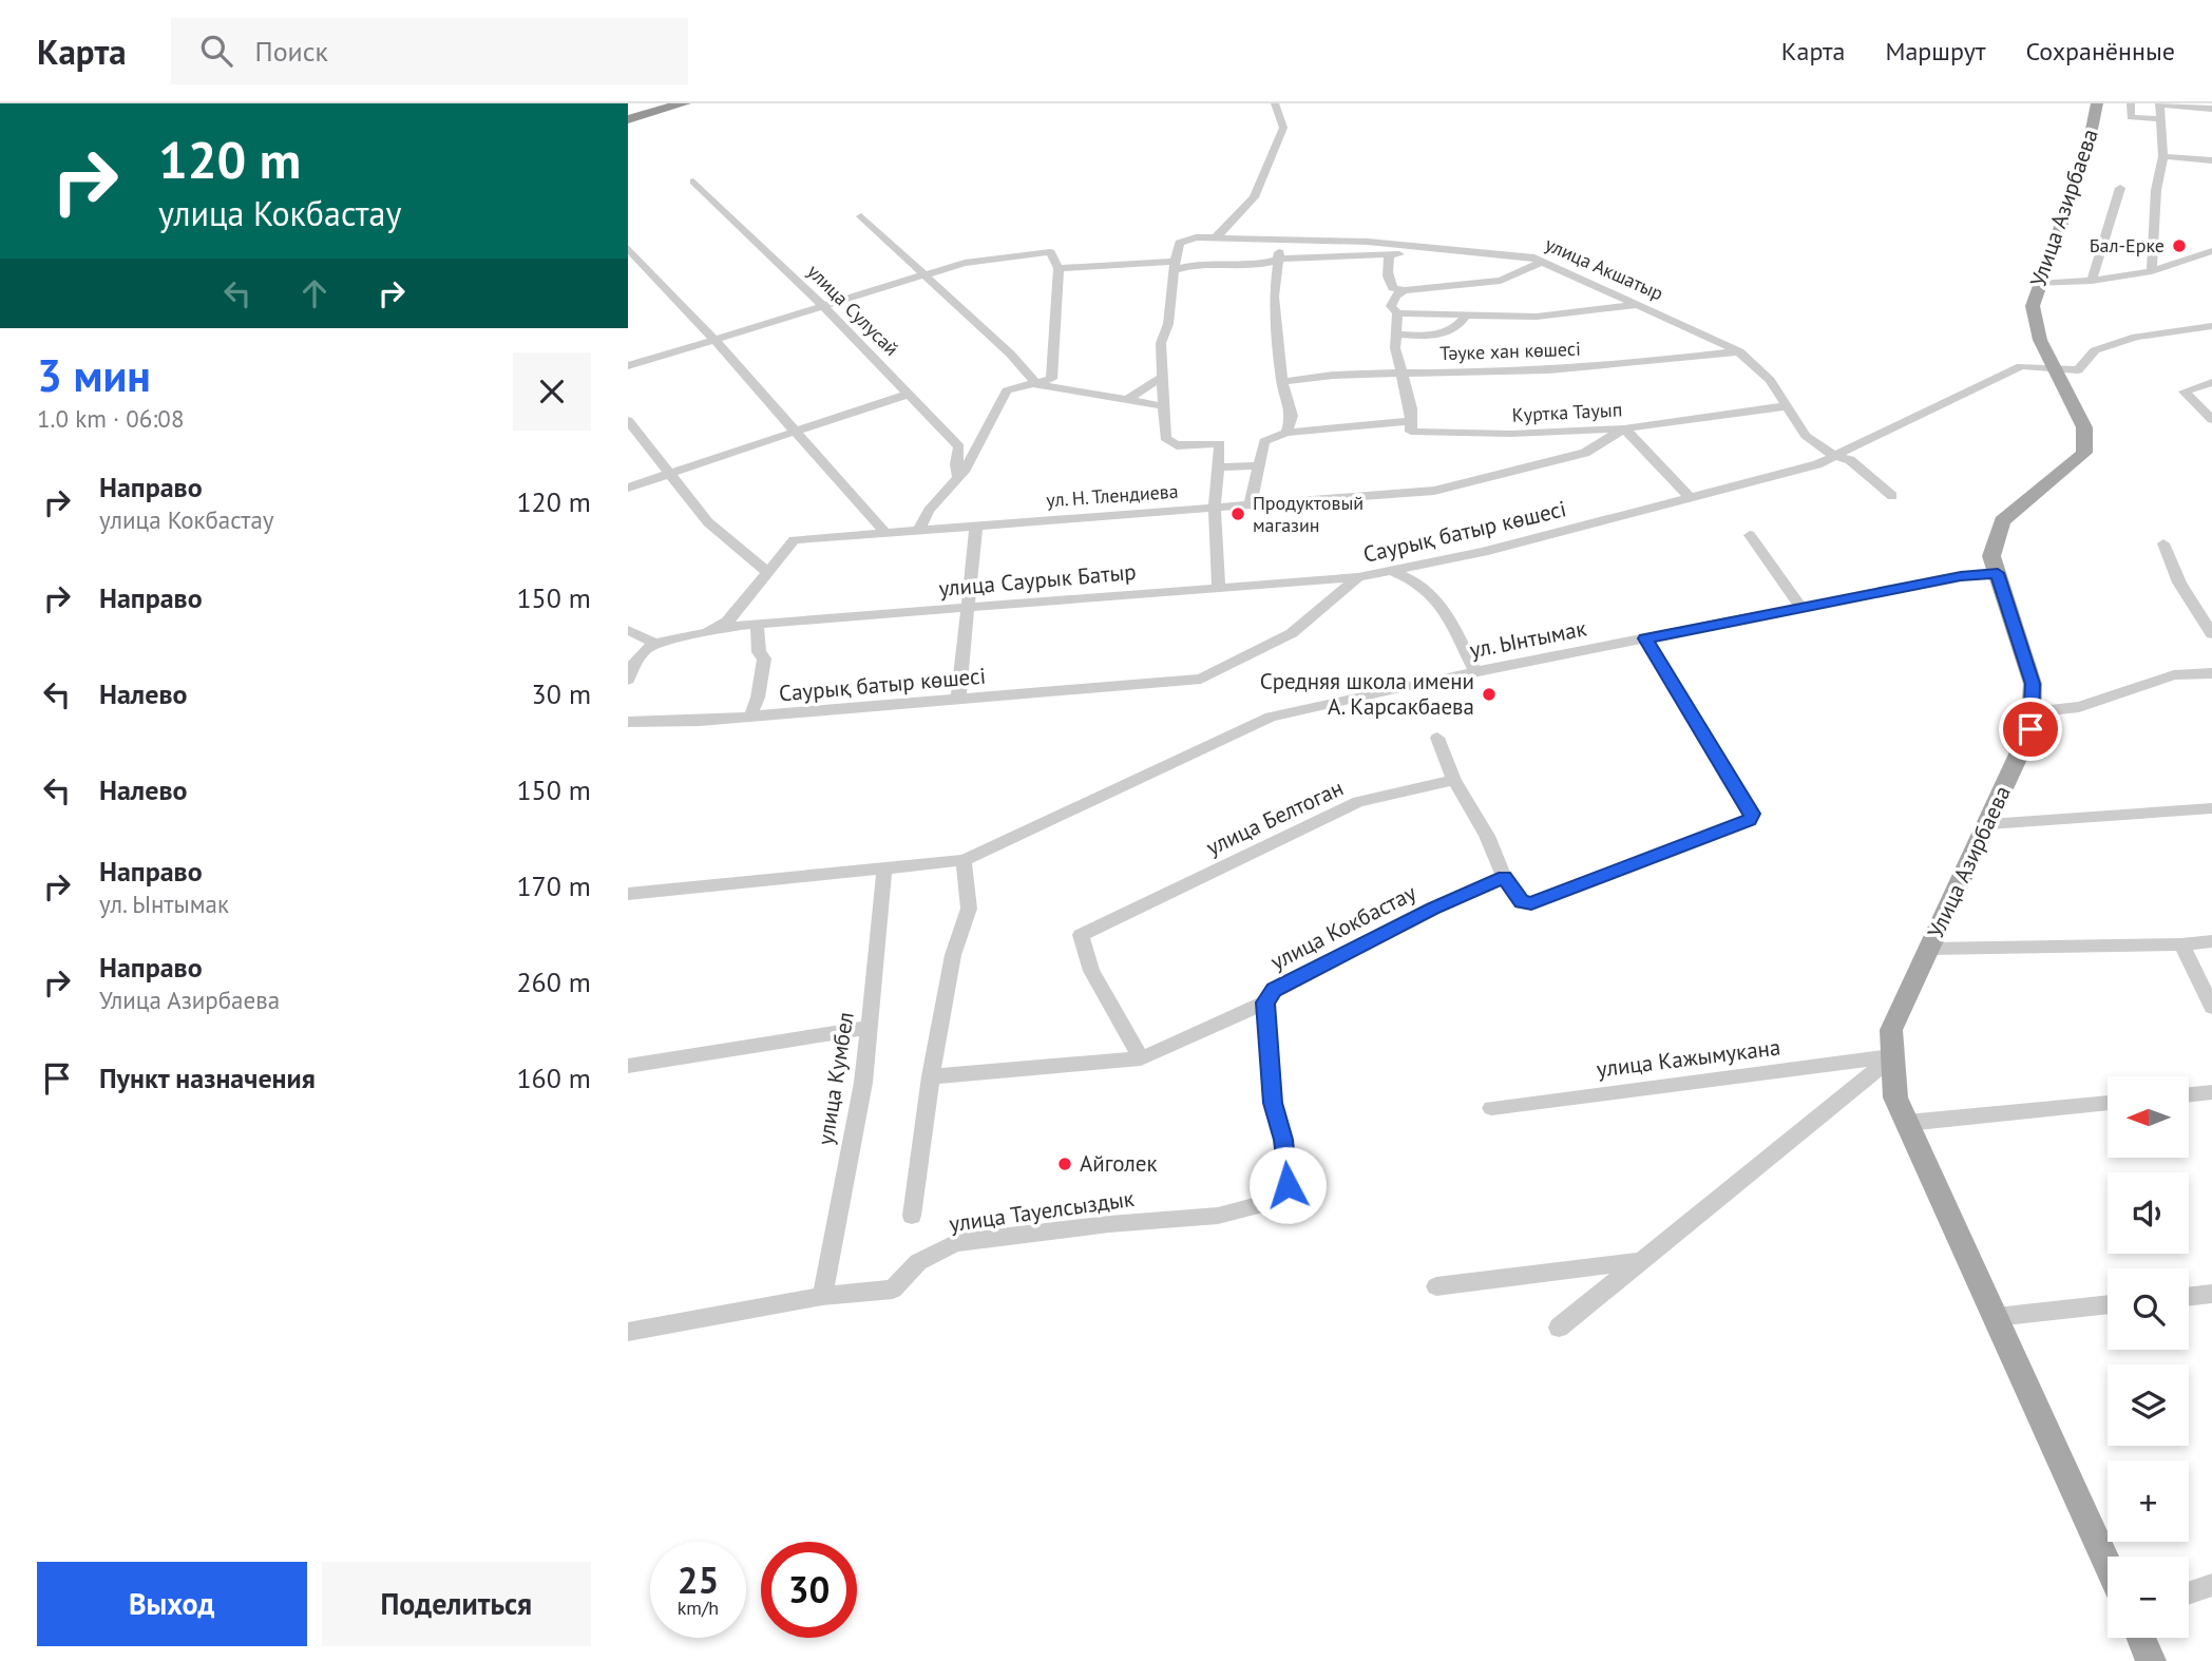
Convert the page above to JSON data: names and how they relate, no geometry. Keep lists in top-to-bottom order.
{
  "streets": {
    "main road": ["Улица Азирбаева"],
    "street": [
      "улица Акшатыр",
      "улица Сулусай",
      "Тәуке хан көшесі",
      "Куртка Тауып",
      "ул. Н. Тлендиева",
      "Саурық батыр көшесі",
      "улица Саурык Батыр",
      "ул. Ынтымак",
      "улица Белтоган",
      "улица Кокбастау",
      "улица Кажымукана",
      "улица Кумбел",
      "улица Тауелсыздык"
    ]
  },
  "crossings": [
    ["Улица Азирбаева", "Саурық батыр көшесі"],
    ["Улица Азирбаева", "ул. Ынтымак"],
    ["Улица Азирбаева", "улица Кажымукана"],
    ["улица Акшатыр", "Тәуке хан көшесі"],
    ["улица Акшатыр", "Куртка Тауып"],
    ["улица Акшатыр", "Саурық батыр көшесі"],
    ["Куртка Тауып", "ул. Н. Тлендиева"],
    ["Саурық батыр көшесі", "улица Саурык Батыр"],
    ["улица Белтоган", "улица Кокбастау"],
    ["улица Кокбастау", "улица Тауелсыздык"],
    ["улица Кумбел", "улица Тауелсыздык"]
  ],
  "places": [
    "Бал-Ерке",
    "Продуктовый магазин",
    "Средняя школа имени А. Карсакбаева",
    "Айголек"
  ],
  "north": "left",
  "page": {
    "header": "Карта",
    "search": "Поиск",
    "nav": ["Карта", "Маршрут", "Сохранённые"],
    "turn": ["120 m", "улица Кокбастау"],
    "heading": ["3 мин", "1.0 km · 06:08"],
    "list": [
      {
        "name": "Направо",
        "note": "улица Кокбастау",
        "value": "120 m"
      },
      {
        "name": "Направо",
        "value": "150 m"
      },
      {
        "name": "Налево",
        "value": "30 m"
      },
      {
        "name": "Налево",
        "value": "150 m"
      },
      {
        "name": "Направо",
        "note": "ул. Ынтымак",
        "value": "170 m"
      },
      {
        "name": "Направо",
        "note": "Улица Азирбаева",
        "value": "260 m"
      },
      {
        "name": "Пункт назначения",
        "value": "160 m"
      }
    ],
    "map_buttons": ["+", "−"],
    "speed": "25 km/h",
    "limit": "30",
    "buttons": ["Выход", "Поделиться"]
  }
}
